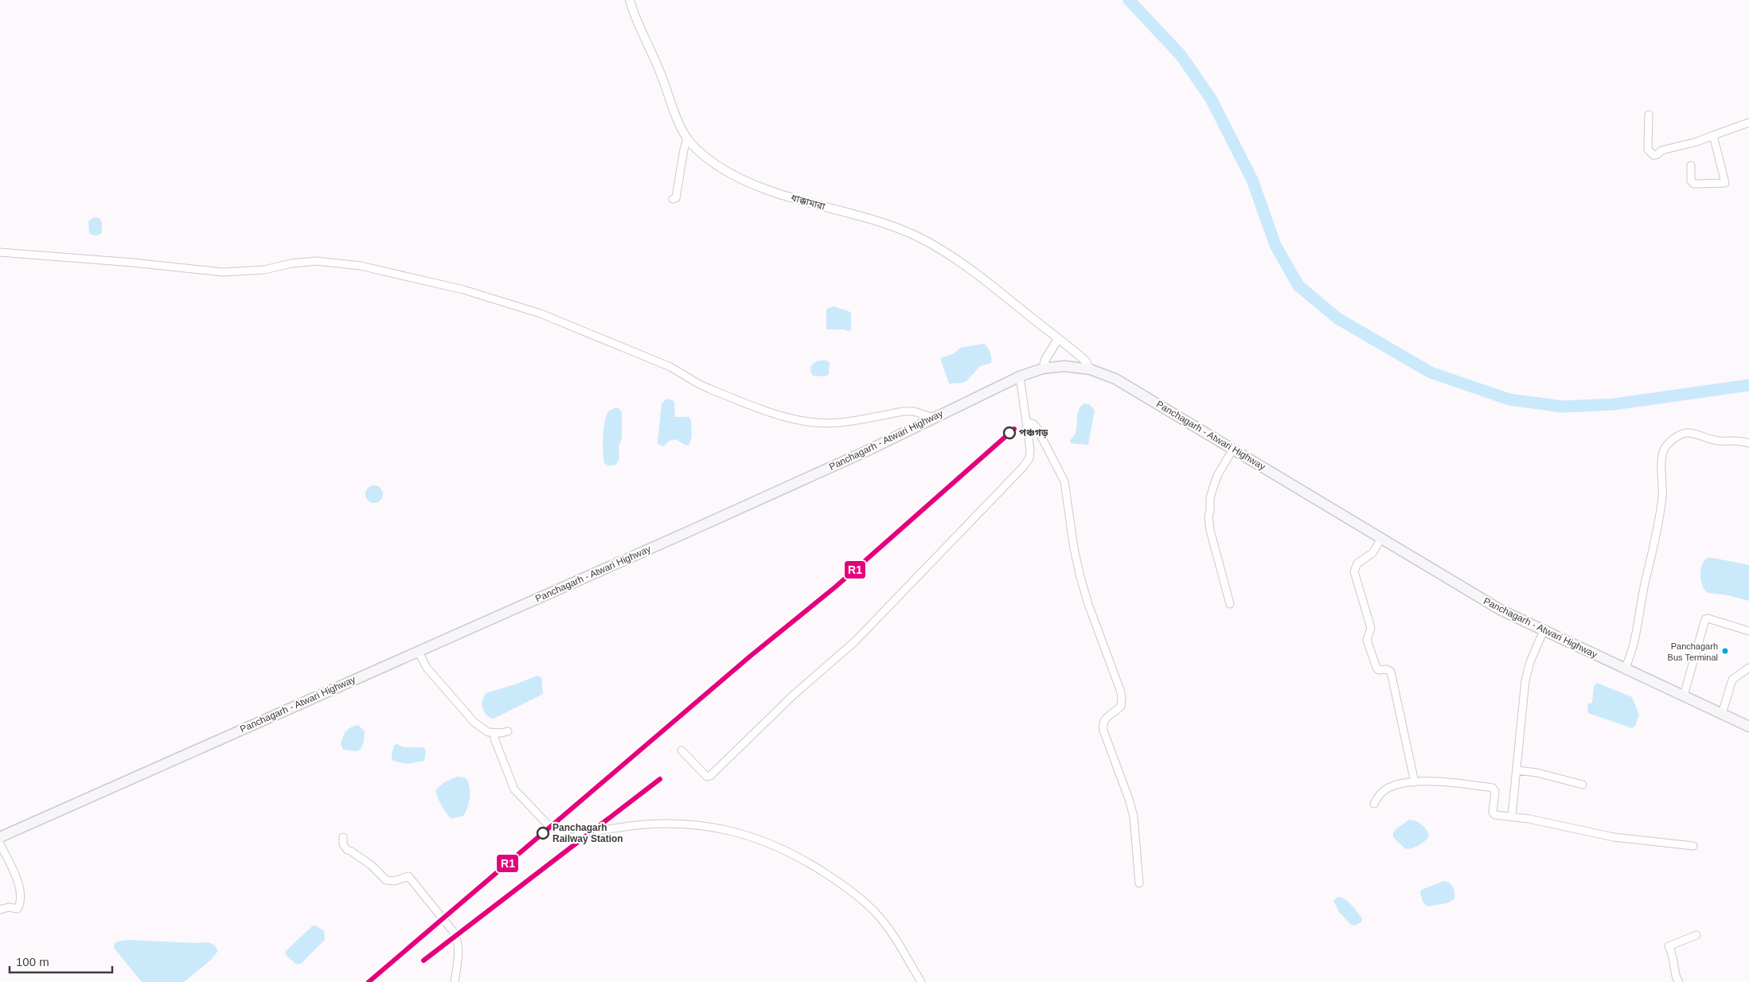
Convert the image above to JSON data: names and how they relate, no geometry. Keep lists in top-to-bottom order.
{
  "streets": {
    "main road": ["Panchagarh - Atwari Highway"],
    "street": ["ধাক্কামারা"]
  },
  "crossings": [
    ["ধাক্কামারা", "Panchagarh - Atwari Highway"]
  ],
  "places": ["পঞ্চগড়", "Panchagarh Bus Terminal", "Panchagarh Railway Station"],
  "lines": ["transit line R1"],
  "scale_bar": "100 m"
}
